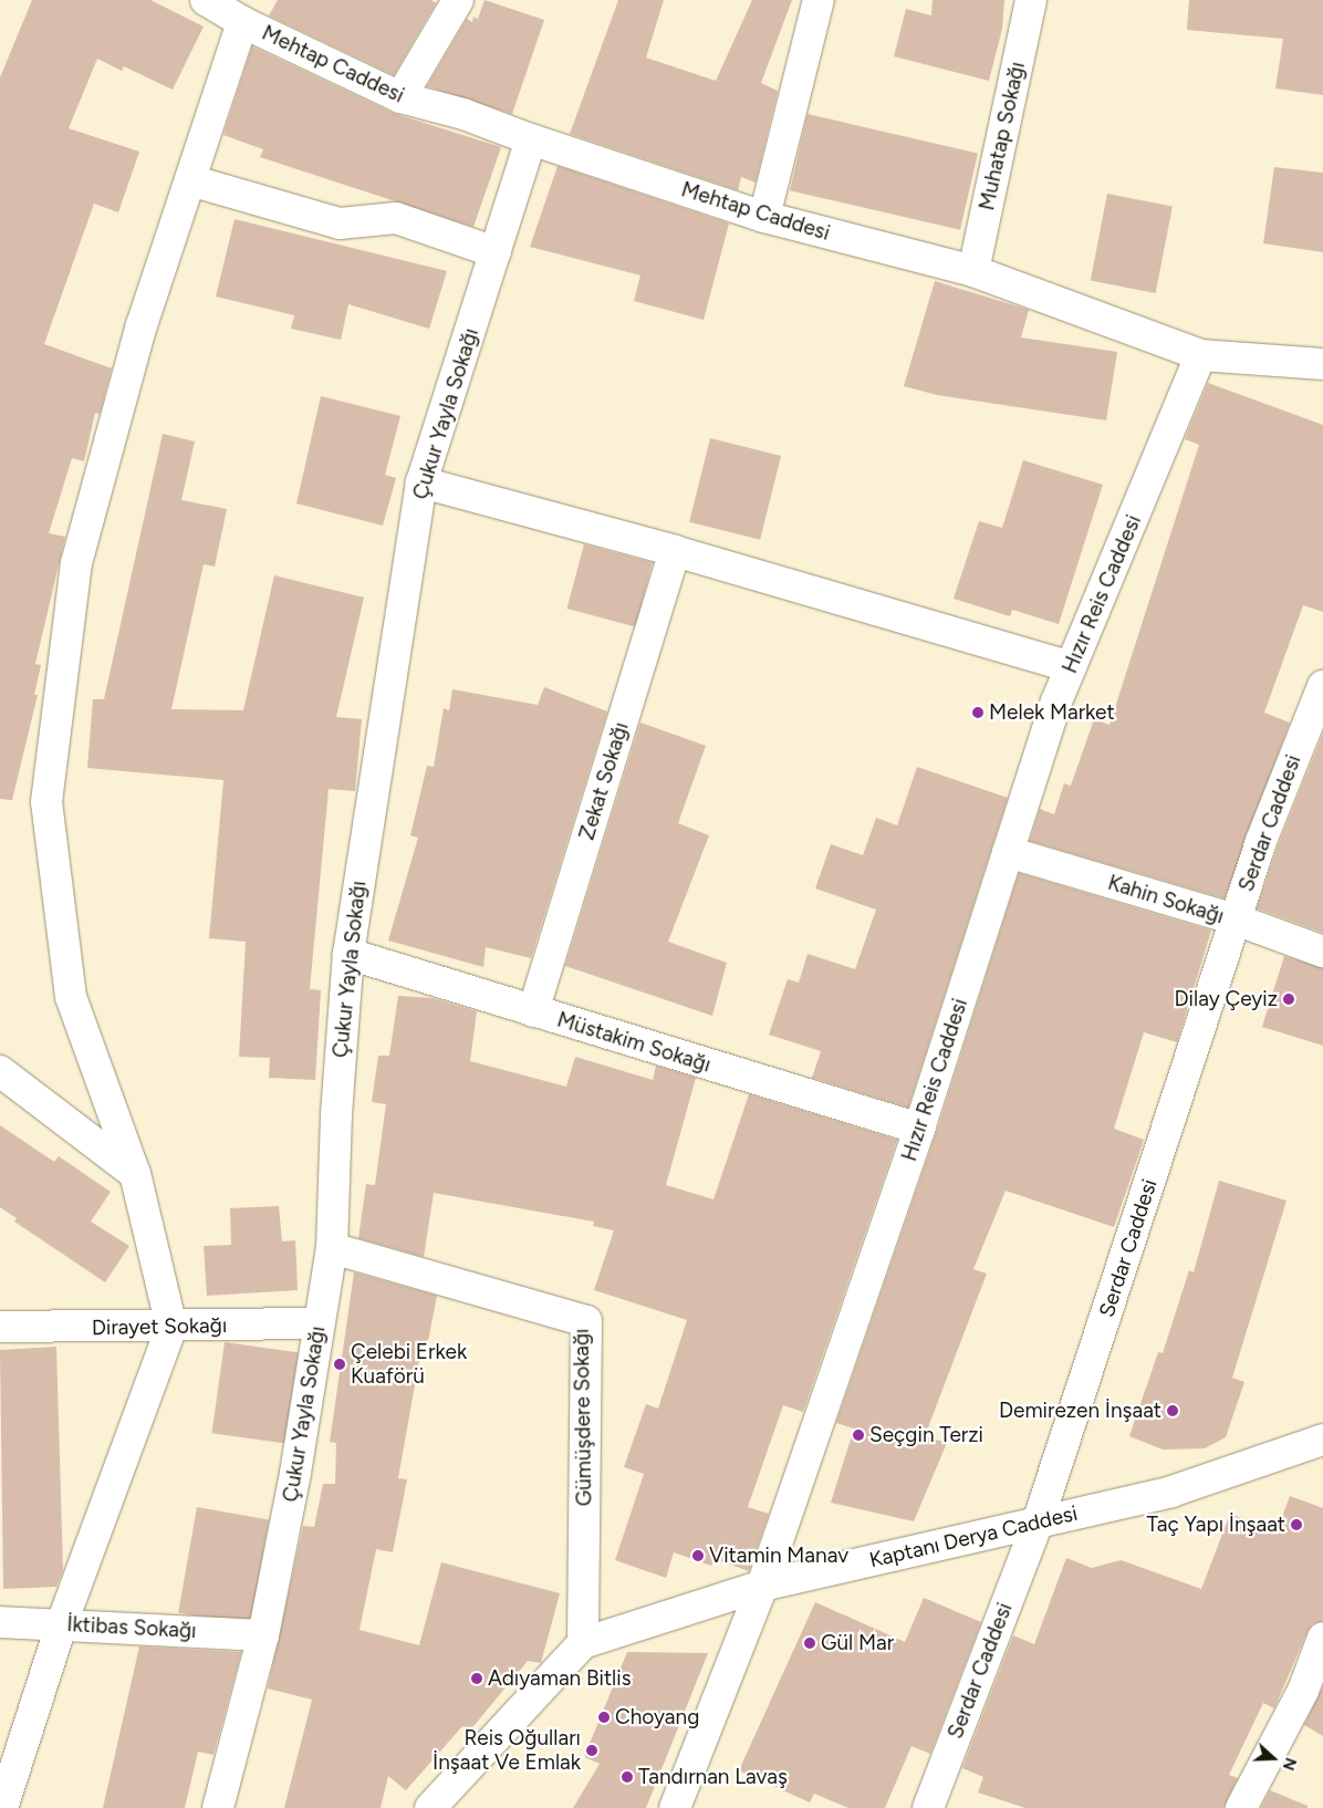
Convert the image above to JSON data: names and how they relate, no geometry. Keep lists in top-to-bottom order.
{
  "streets": {
    "street": [
      "Mehtap Caddesi",
      "Muhatap Sokağı",
      "Çukur Yayla Sokağı",
      "Hızır Reis Caddesi",
      "Zekat Sokağı",
      "Serdar Caddesi",
      "Kahin Sokağı",
      "Müstakim Sokağı",
      "Dirayet Sokağı",
      "Gümüşdere Sokağı",
      "Kaptanı Derya Caddesi",
      "İktibas Sokağı"
    ]
  },
  "crossings": [
    ["Mehtap Caddesi", "Muhatap Sokağı"],
    ["Mehtap Caddesi", "Çukur Yayla Sokağı"],
    ["Mehtap Caddesi", "Hızır Reis Caddesi"],
    ["Çukur Yayla Sokağı", "Müstakim Sokağı"],
    ["Çukur Yayla Sokağı", "Dirayet Sokağı"],
    ["Çukur Yayla Sokağı", "Gümüşdere Sokağı"],
    ["Çukur Yayla Sokağı", "İktibas Sokağı"],
    ["Hızır Reis Caddesi", "Kahin Sokağı"],
    ["Hızır Reis Caddesi", "Müstakim Sokağı"],
    ["Hızır Reis Caddesi", "Kaptanı Derya Caddesi"],
    ["Zekat Sokağı", "Müstakim Sokağı"],
    ["Serdar Caddesi", "Kahin Sokağı"],
    ["Serdar Caddesi", "Kaptanı Derya Caddesi"],
    ["Gümüşdere Sokağı", "Kaptanı Derya Caddesi"]
  ],
  "places": [
    "Melek Market",
    "Dilay Çeyiz",
    "Çelebi Erkek Kuaförü",
    "Demirezen İnşaat",
    "Seçgin Terzi",
    "Taç Yapı İnşaat",
    "Vitamin Manav",
    "Gül Mar",
    "Adıyaman Bitlis",
    "Choyang",
    "Reis Oğulları İnşaat Ve Emlak",
    "Tandırnan Lavaş"
  ],
  "north": "right"
}
